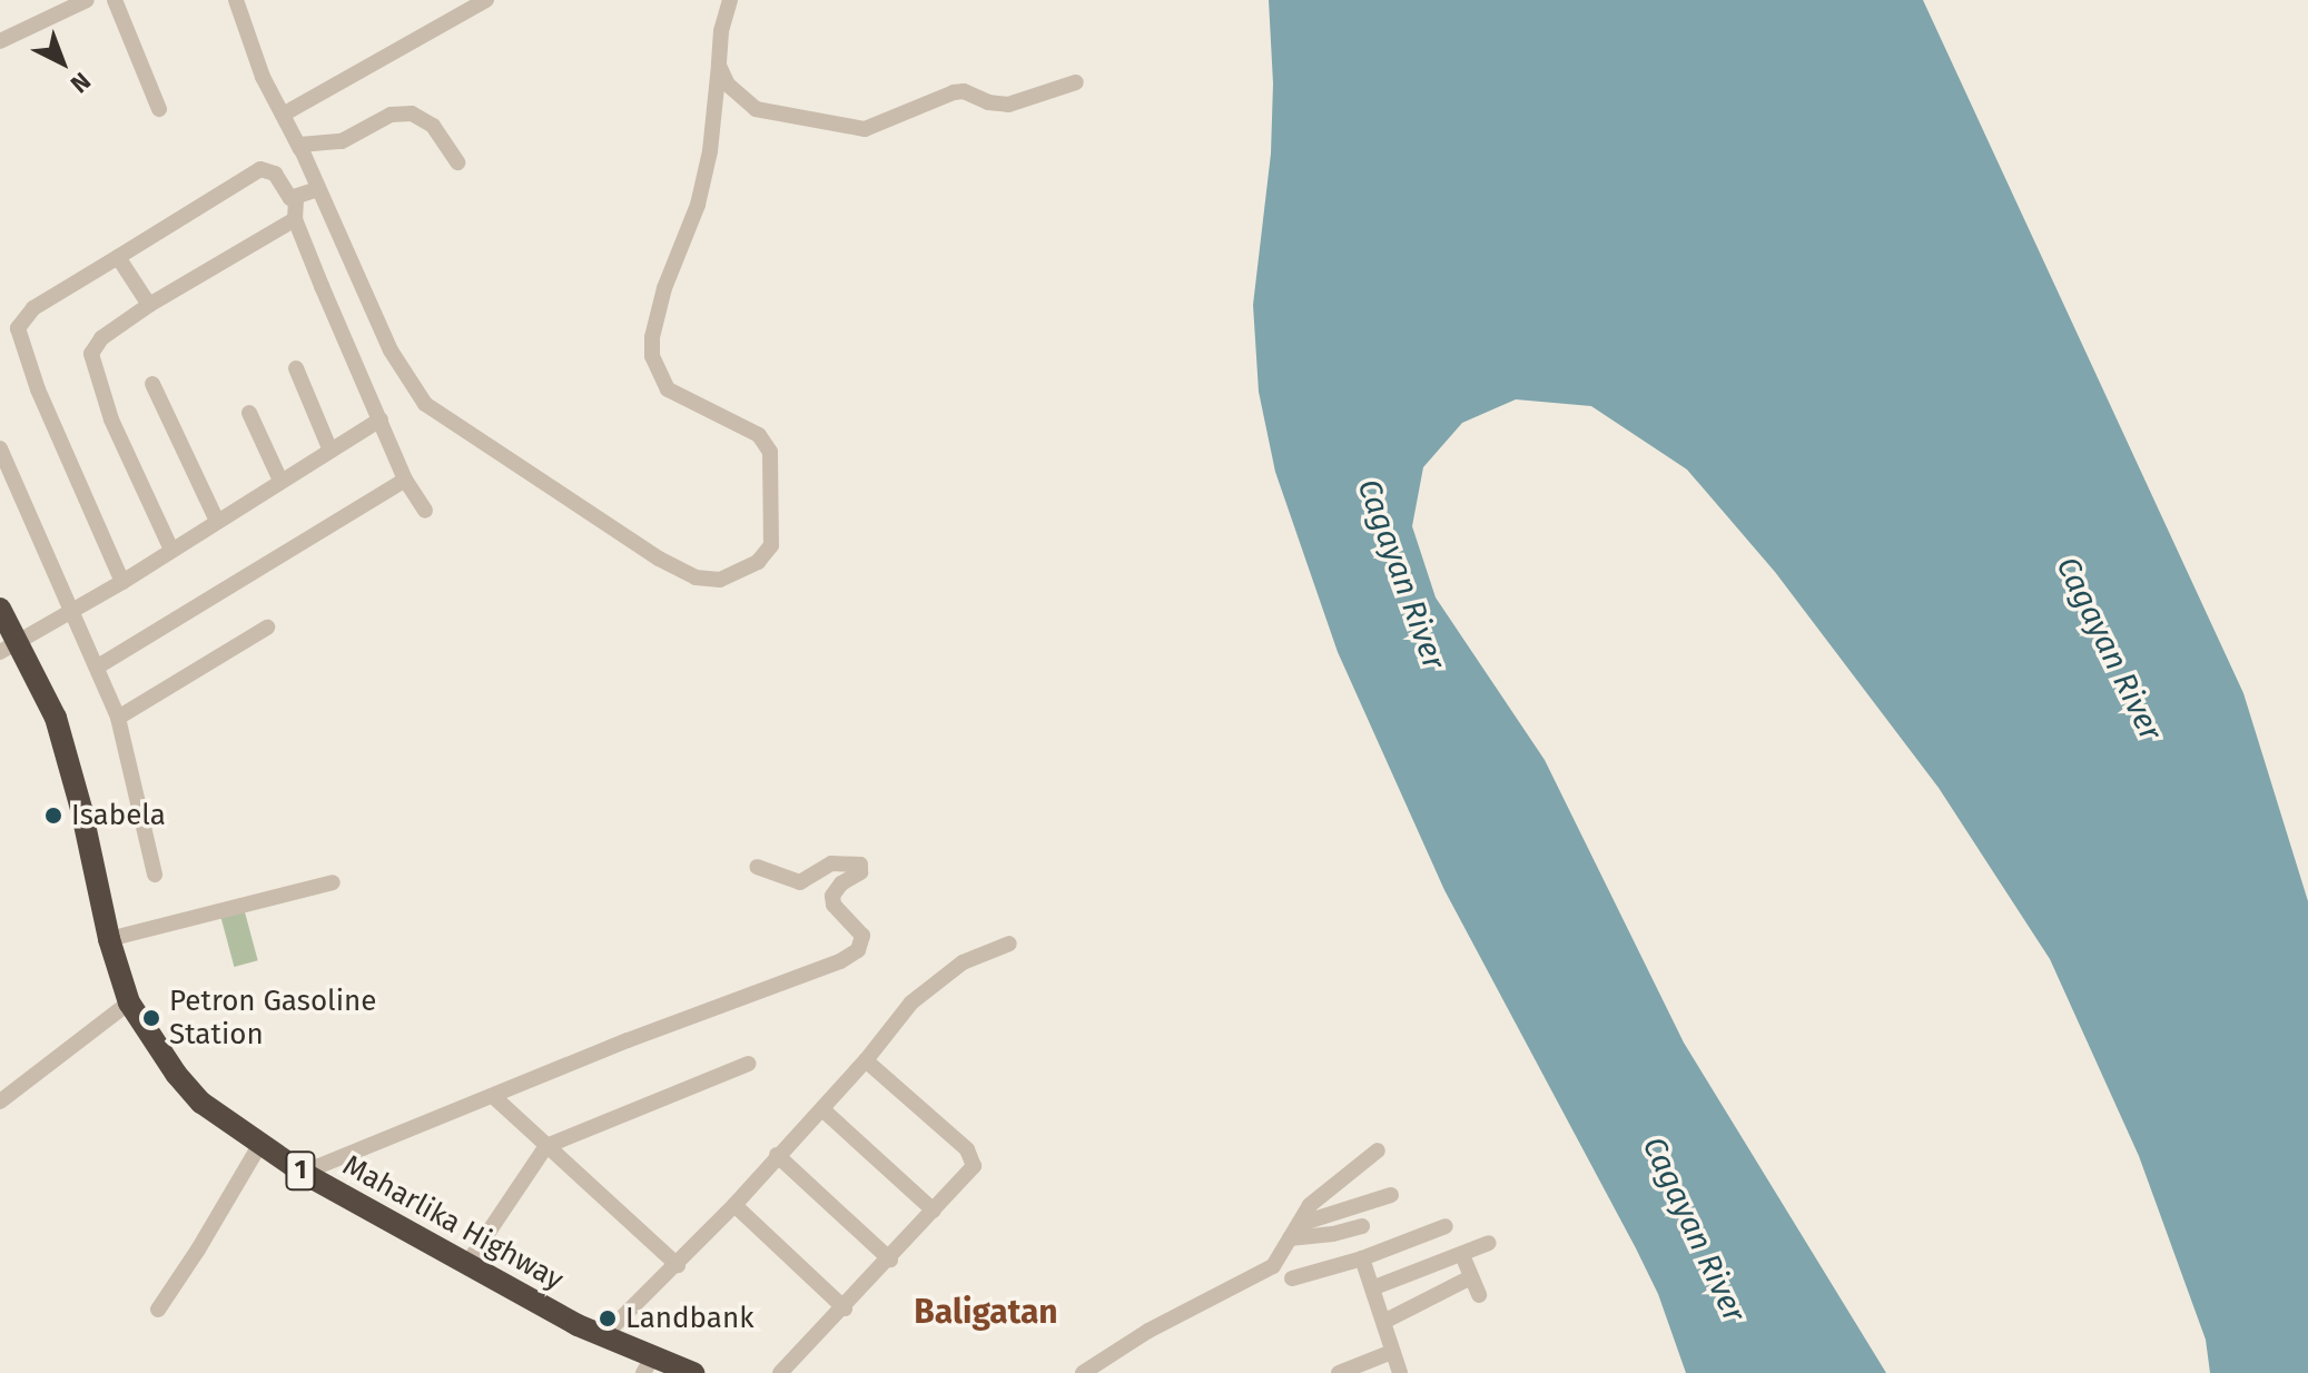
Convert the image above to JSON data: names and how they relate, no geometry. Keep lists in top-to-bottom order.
{
  "streets": {
    "highway": ["1", "Maharlika Highway"]
  },
  "districts": ["Baligatan"],
  "water": ["Cagayan River"],
  "places": ["Isabela", "Petron Gasoline Station", "Landbank"],
  "north": "bottom right"
}
